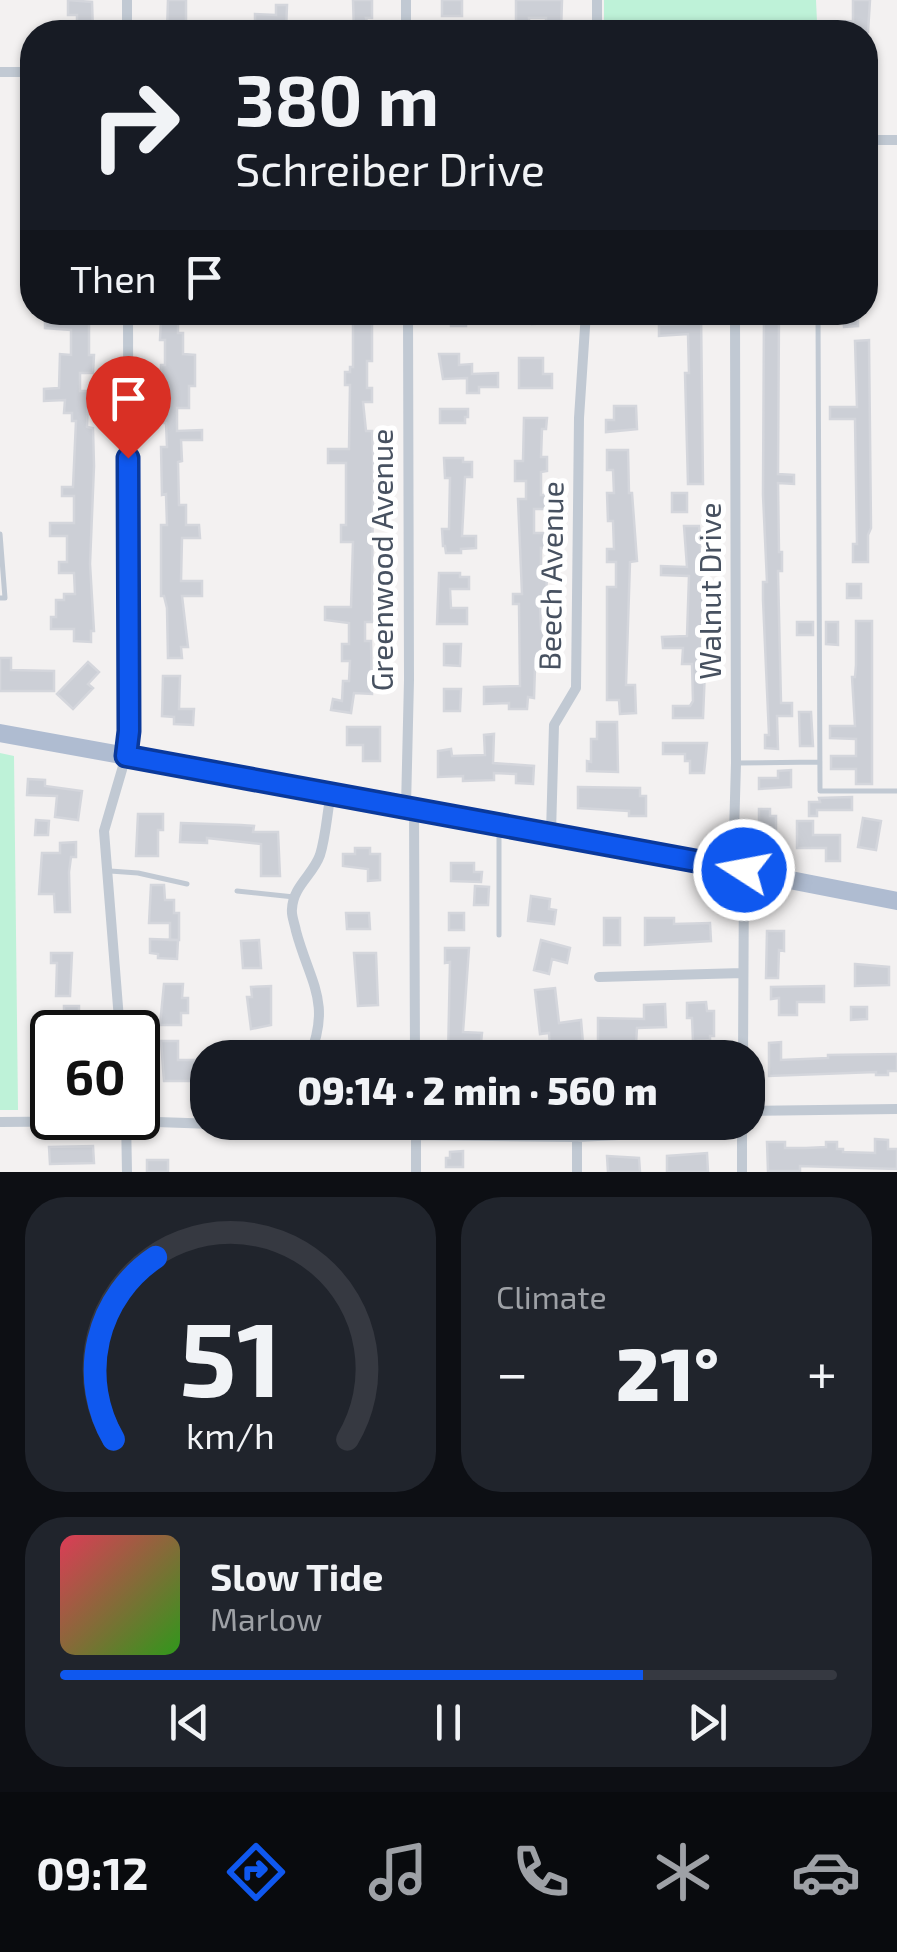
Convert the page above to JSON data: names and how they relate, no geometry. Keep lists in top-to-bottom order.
{
  "streets": {
    "street": ["Greenwood Avenue", "Beech Avenue", "Walnut Drive"]
  },
  "page": {
    "turn": ["380 m", "Schreiber Drive"],
    "then": "Then",
    "limit": "60",
    "trip": "09:14 · 2 min · 560 m",
    "tile": "Climate",
    "heat": ["−", "21°", "+"],
    "song": ["Slow Tide", "Marlow"],
    "tabs": "09:12",
    "gauge": ["51", "km/h"]
  }
}
